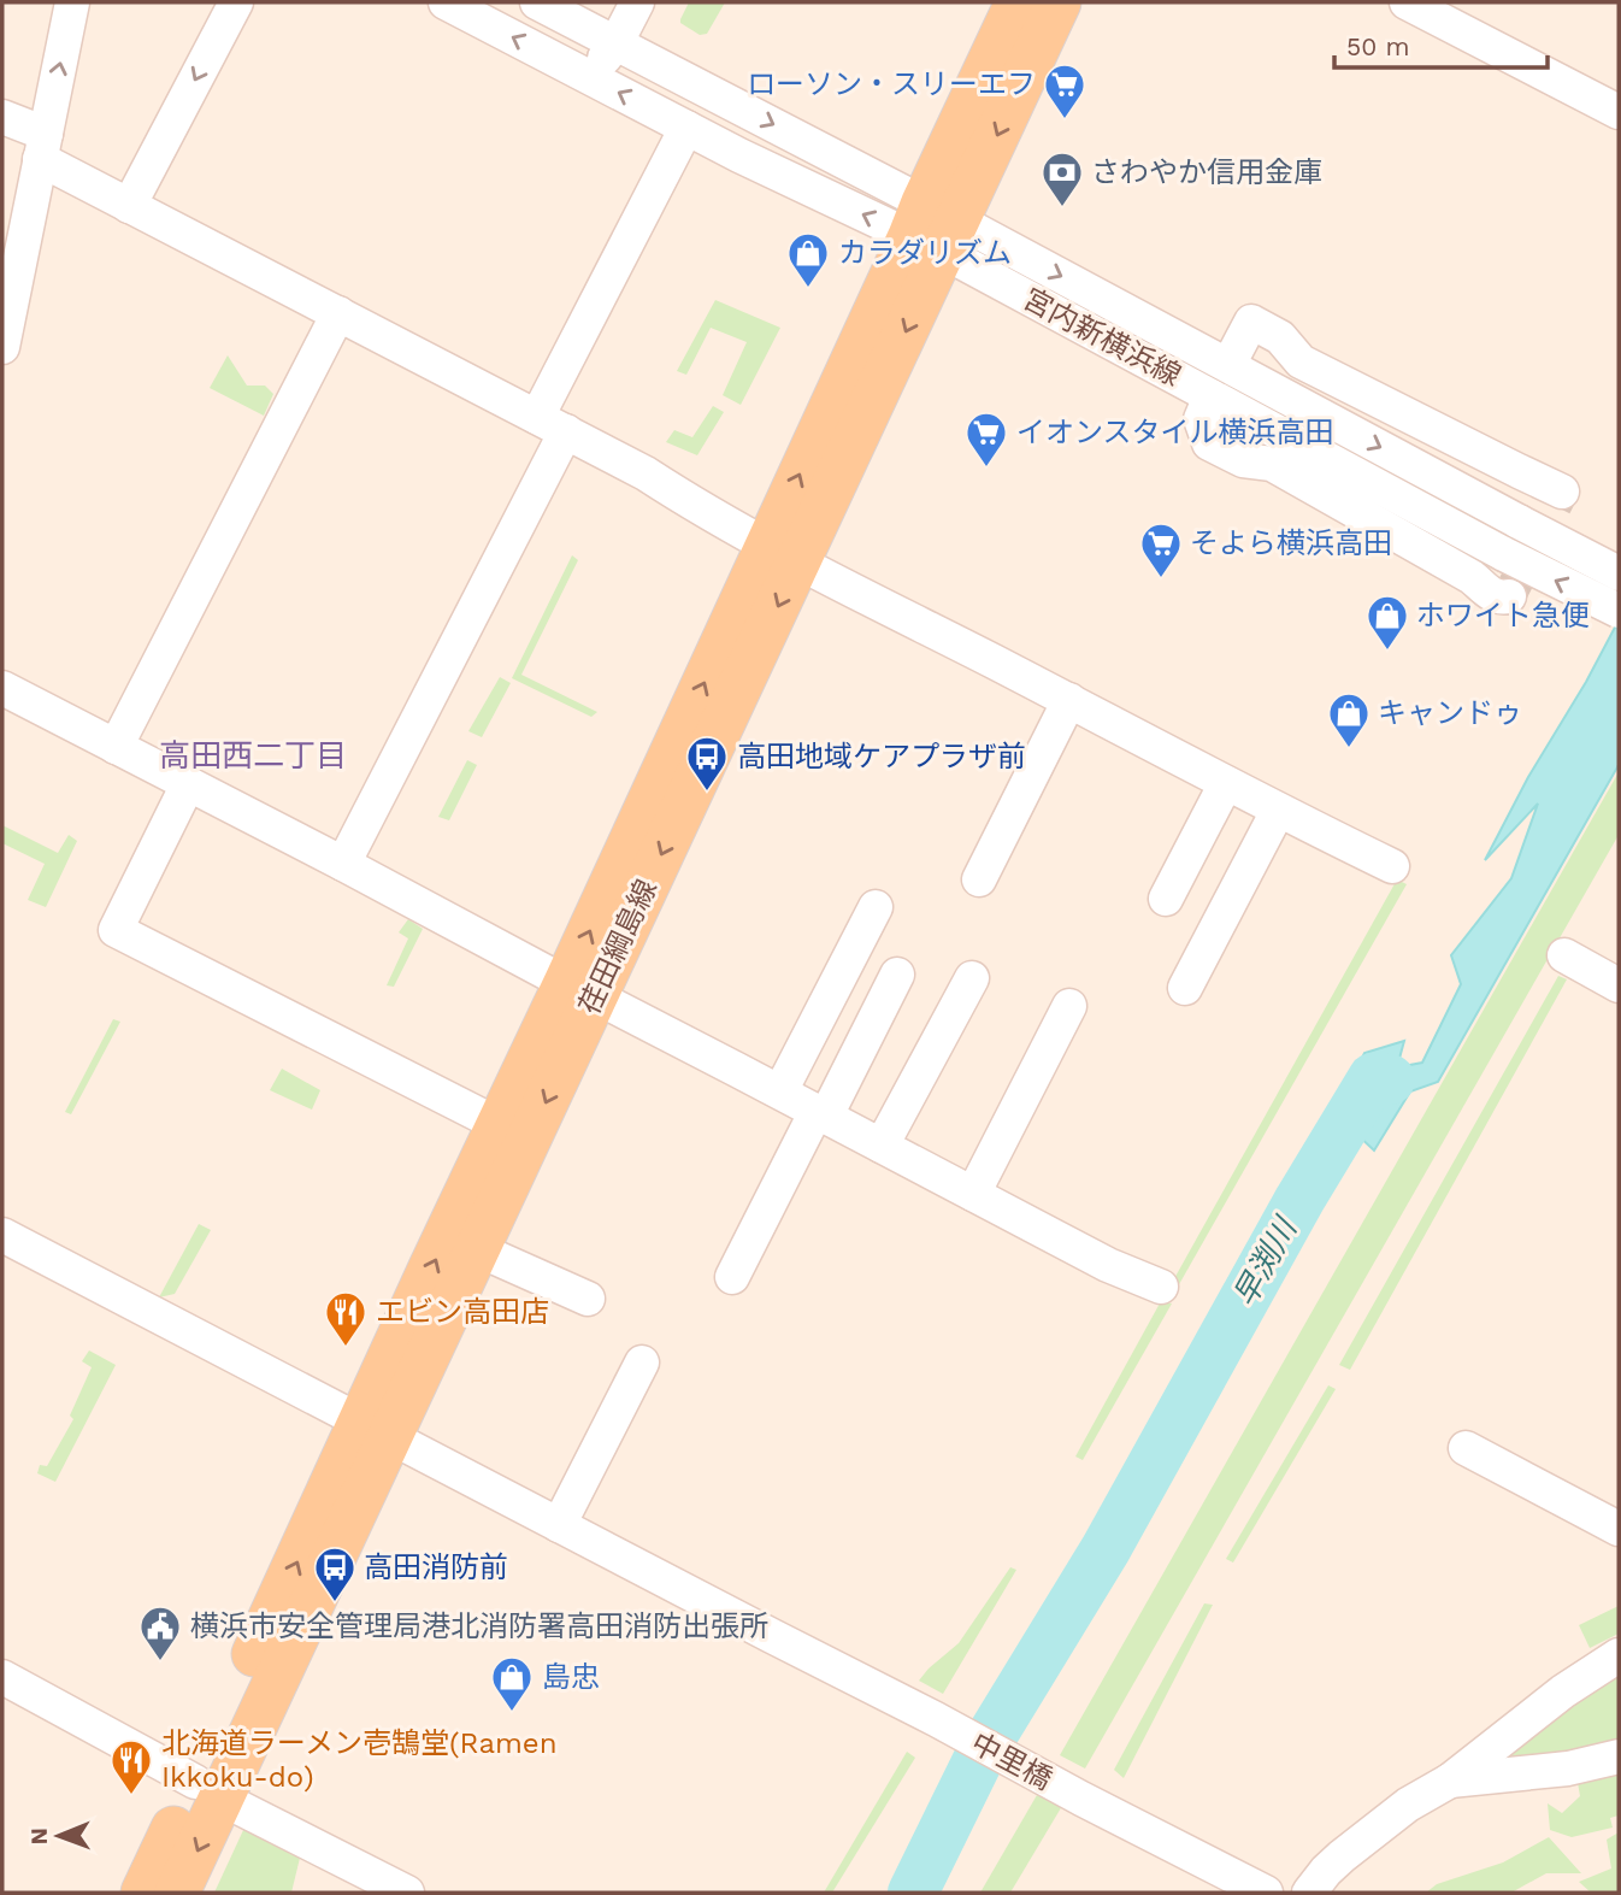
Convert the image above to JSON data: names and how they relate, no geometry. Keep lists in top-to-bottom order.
{
  "streets": {
    "main road": ["荏田綱島線"],
    "street": ["宮内新横浜線", "中里橋"]
  },
  "crossings": [
    ["宮内新横浜線", "荏田綱島線"],
    ["荏田綱島線", "中里橋"]
  ],
  "districts": ["高田西二丁目"],
  "water": ["早渕川"],
  "places": {
    "supermarket": ["ローソン・スリーエフ", "イオンスタイル横浜高田", "そよら横浜高田"],
    "bank": ["さわやか信用金庫"],
    "shop": [
      "カラダリズム",
      "ホワイト急便",
      "キャンドゥ",
      "島忠"
    ],
    "bus stop": ["高田地域ケアプラザ前", "高田消防前"],
    "restaurant": ["エビン高田店", "北海道ラーメン壱鵠堂(Ramen Ikkoku-do)"],
    "public building": ["横浜市安全管理局港北消防署高田消防出張所"]
  },
  "scale_bar": "50 m",
  "north": "left"
}
